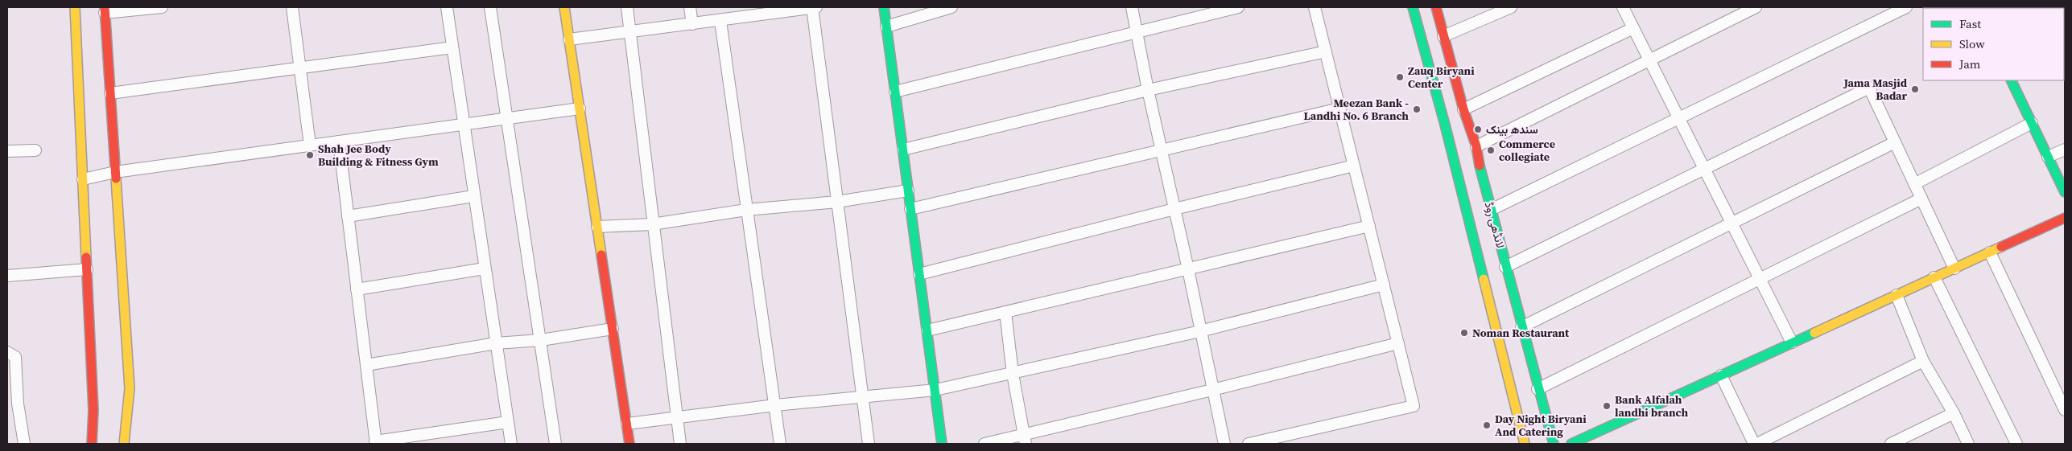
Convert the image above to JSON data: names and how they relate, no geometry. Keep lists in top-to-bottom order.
{
  "streets": {
    "street": ["لانڈھی روڈ"]
  },
  "places": [
    "Zauq Biryani Center",
    "Jama Masjid Badar",
    "Meezan Bank - Landhi No. 6 Branch",
    "سندھ بینک",
    "Commerce collegiate",
    "Shah Jee Body Building & Fitness Gym",
    "Noman Restaurant",
    "Bank Alfalah landhi branch",
    "Day Night Biryani And Catering"
  ],
  "legend": ["Fast", "Slow", "Jam"]
}
